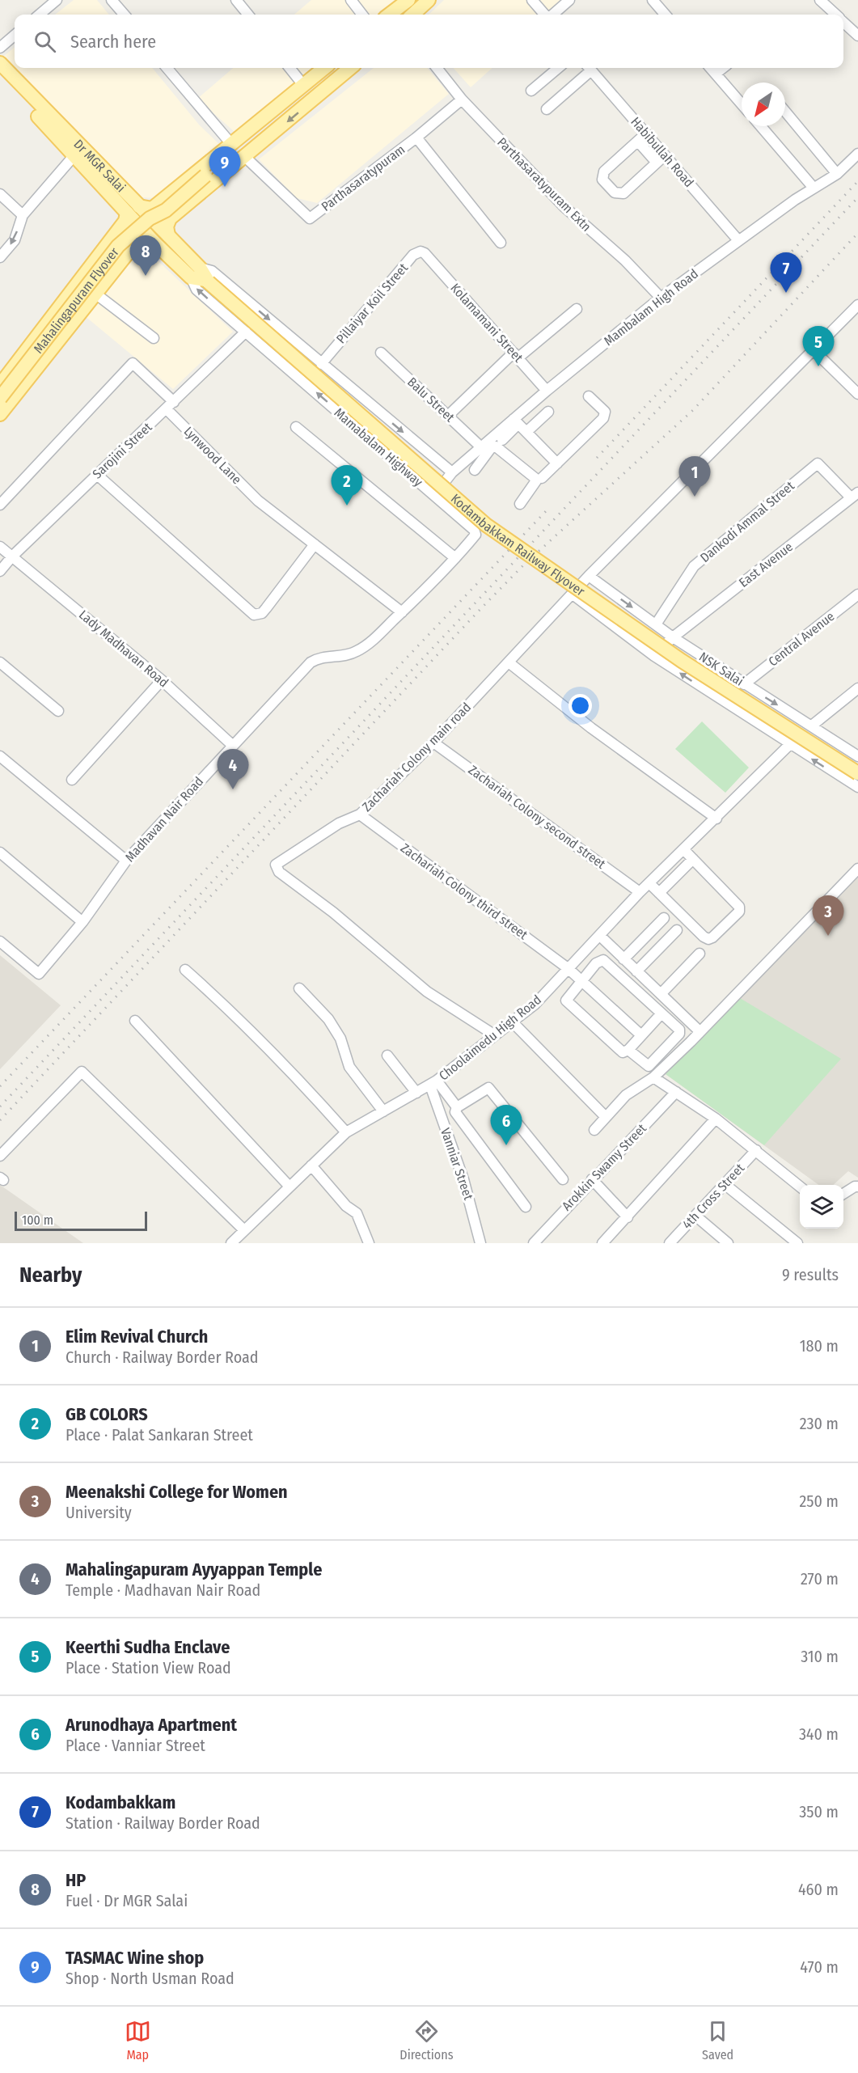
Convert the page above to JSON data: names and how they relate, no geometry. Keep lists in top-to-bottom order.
{
  "streets": {
    "main road": ["Dr MGR Salai", "Mahalingapuram Flyover", "Kodambakkam Railway Flyover"],
    "street": [
      "Habibullah Road",
      "Parthasaratypuram",
      "Parthasaratypuram Extn",
      "Pillaiyar Koil Street",
      "Mambalam High Road",
      "Kolamamani Street",
      "Balu Street",
      "Mamabalam Highway",
      "Sarojini Street",
      "Lynwood Lane",
      "Dankodi Ammal Street",
      "East Avenue",
      "Central Avenue",
      "Lady Madhavan Road",
      "NSK Salai",
      "Zachariah Colony main road",
      "Zachariah Colony second street",
      "Madhavan Nair Road",
      "Zachariah Colony third street",
      "Choolaimedu High Road",
      "Vanniar Street",
      "Arokkin Swamy Street",
      "4th Cross Street"
    ]
  },
  "crossings": [
    ["Habibullah Road", "Mambalam High Road"],
    ["Dr MGR Salai", "Mamabalam Highway"],
    ["Dr MGR Salai", "Kodambakkam Railway Flyover"],
    ["Parthasaratypuram", "Parthasaratypuram Extn"],
    ["Parthasaratypuram Extn", "Mambalam High Road"],
    ["Pillaiyar Koil Street", "Kolamamani Street"],
    ["Pillaiyar Koil Street", "Mamabalam Highway"],
    ["Mambalam High Road", "Kolamamani Street"],
    ["Mambalam High Road", "Balu Street"],
    ["Mambalam High Road", "Mamabalam Highway"],
    ["Mamabalam Highway", "Sarojini Street"],
    ["Mamabalam Highway", "Kodambakkam Railway Flyover"],
    ["Mamabalam Highway", "Madhavan Nair Road"],
    ["Sarojini Street", "Lynwood Lane"],
    ["Sarojini Street", "Lady Madhavan Road"],
    ["Lynwood Lane", "Madhavan Nair Road"],
    ["Dankodi Ammal Street", "East Avenue"],
    ["Dankodi Ammal Street", "NSK Salai"],
    ["East Avenue", "NSK Salai"],
    ["Central Avenue", "NSK Salai"],
    ["Lady Madhavan Road", "Madhavan Nair Road"],
    ["NSK Salai", "Zachariah Colony main road"],
    ["Zachariah Colony main road", "Zachariah Colony second street"],
    ["Zachariah Colony main road", "Zachariah Colony third street"],
    ["Zachariah Colony main road", "Choolaimedu High Road"],
    ["Zachariah Colony second street", "Choolaimedu High Road"],
    ["Zachariah Colony third street", "Choolaimedu High Road"],
    ["Choolaimedu High Road", "Vanniar Street"]
  ],
  "scale_bar": "100 m",
  "north": "bottom left",
  "page": {
    "search": "Search here",
    "pins": [
      "9",
      "8",
      "7",
      "5",
      "1",
      "2",
      "4",
      "3",
      "6"
    ],
    "scale": "100 m",
    "heading": ["Nearby", "9 results"],
    "list": [
      {
        "mark": "1",
        "name": "Elim Revival Church",
        "note": "Church · Railway Border Road",
        "value": "180 m"
      },
      {
        "mark": "2",
        "name": "GB COLORS",
        "note": "Place · Palat Sankaran Street",
        "value": "230 m"
      },
      {
        "mark": "3",
        "name": "Meenakshi College for Women",
        "note": "University",
        "value": "250 m"
      },
      {
        "mark": "4",
        "name": "Mahalingapuram Ayyappan Temple",
        "note": "Temple · Madhavan Nair Road",
        "value": "270 m"
      },
      {
        "mark": "5",
        "name": "Keerthi Sudha Enclave",
        "note": "Place · Station View Road",
        "value": "310 m"
      },
      {
        "mark": "6",
        "name": "Arunodhaya Apartment",
        "note": "Place · Vanniar Street",
        "value": "340 m"
      },
      {
        "mark": "7",
        "name": "Kodambakkam",
        "note": "Station · Railway Border Road",
        "value": "350 m"
      },
      {
        "mark": "8",
        "name": "HP",
        "note": "Fuel · Dr MGR Salai",
        "value": "460 m"
      },
      {
        "mark": "9",
        "name": "TASMAC Wine shop",
        "note": "Shop · North Usman Road",
        "value": "470 m"
      }
    ],
    "nav": ["Map", "Directions", "Saved"]
  }
}
